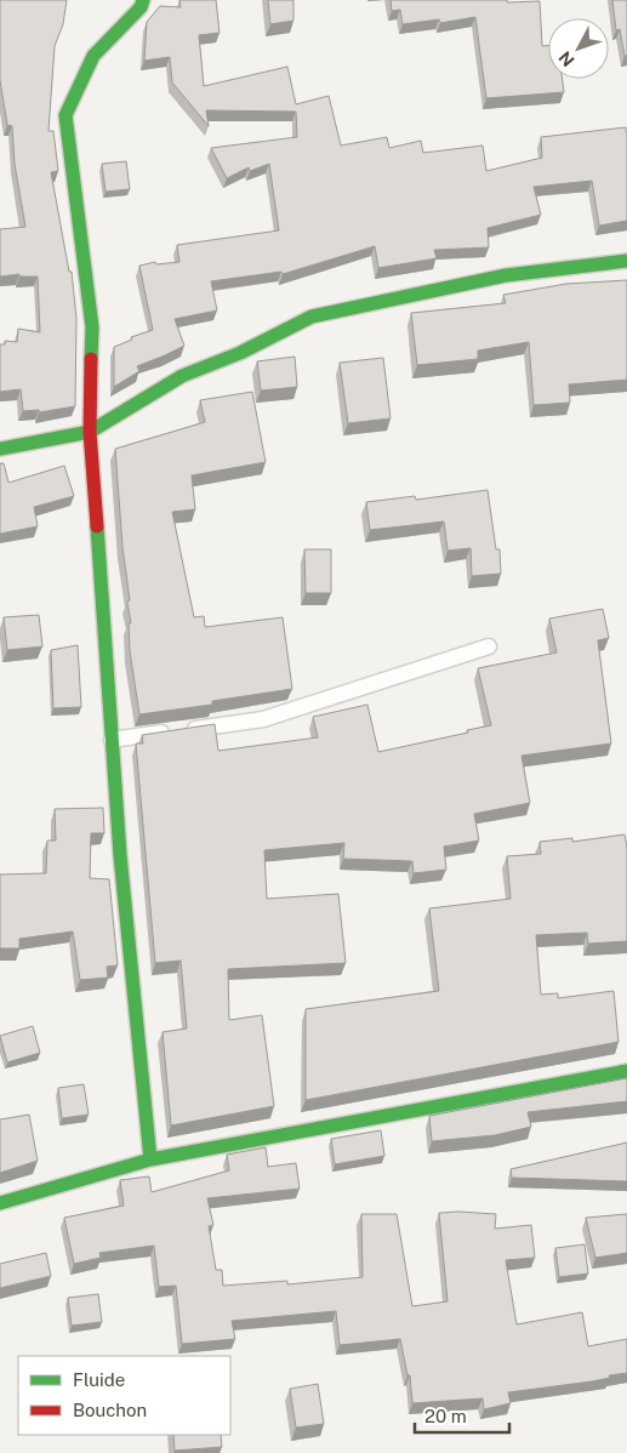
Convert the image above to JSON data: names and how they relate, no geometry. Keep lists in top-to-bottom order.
{
  "legend": ["Fluide", "Bouchon"],
  "scale_bar": "20 m",
  "north": "bottom left"
}
